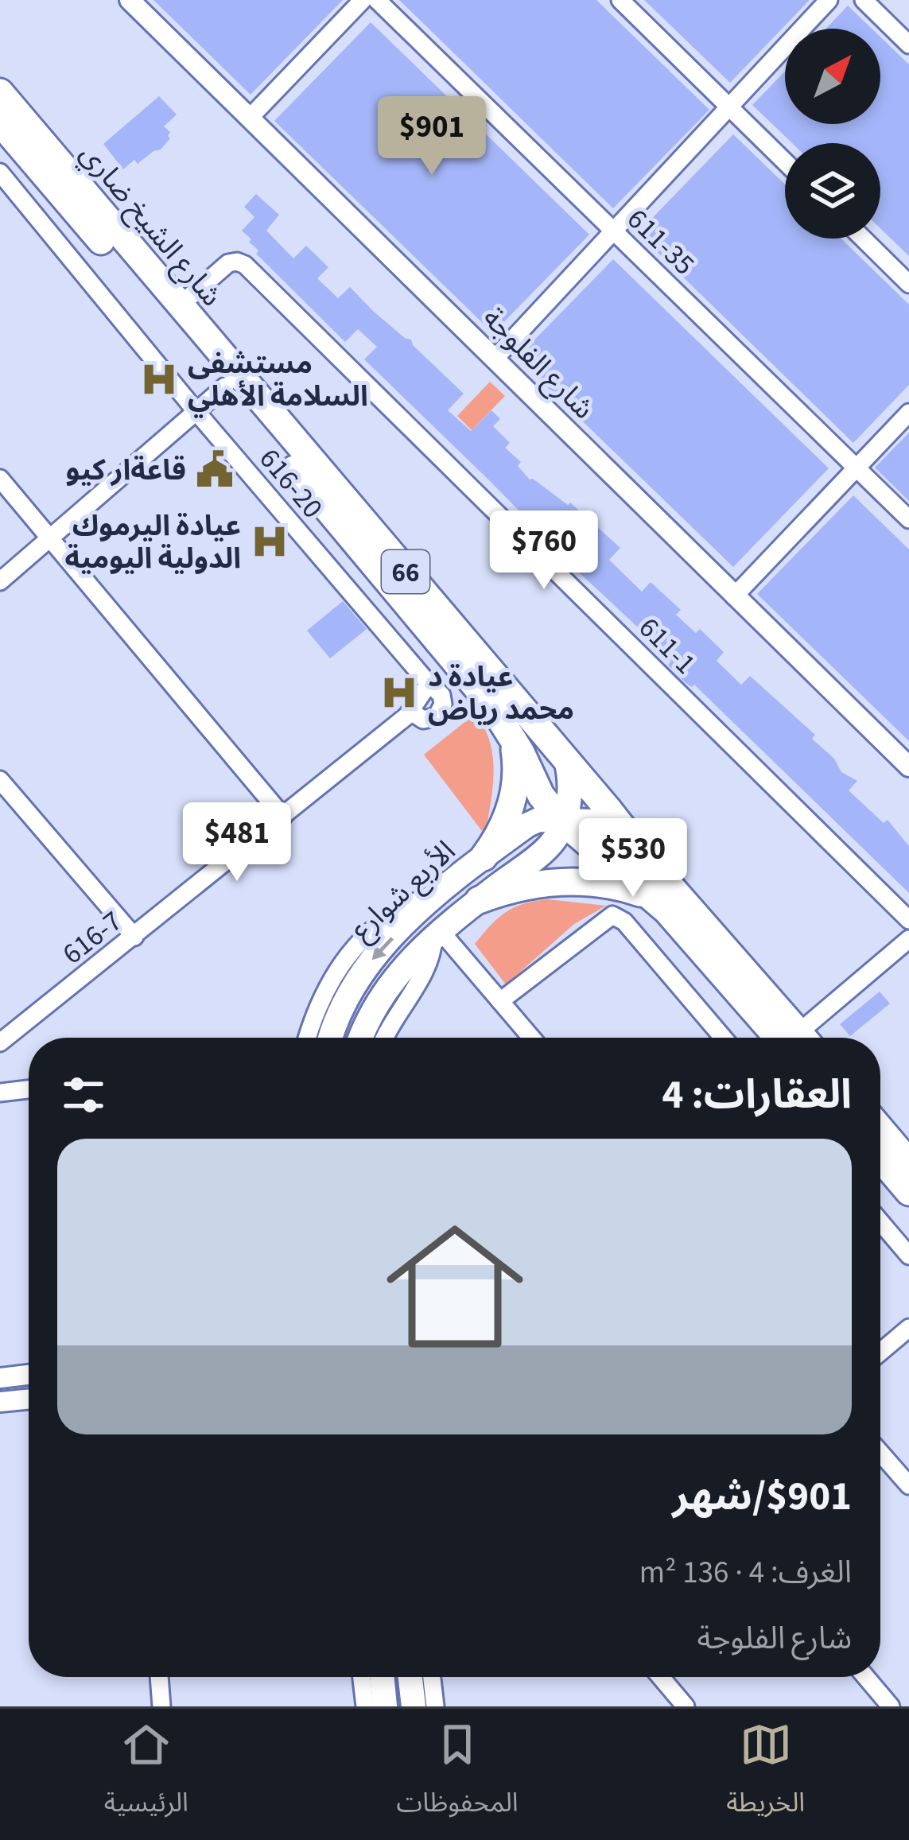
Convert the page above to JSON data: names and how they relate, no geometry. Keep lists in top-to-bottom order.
{
  "streets": {
    "main road": ["شارع الشيخ ضاري", "66", "الأربع شوارع"],
    "street": [
      "611-35",
      "شارع الفلوجة",
      "616-20",
      "611-1",
      "616-7"
    ]
  },
  "crossings": [
    ["شارع الشيخ ضاري", "611-1"],
    ["شارع الشيخ ضاري", "الأربع شوارع"],
    ["616-20", "616-7"]
  ],
  "places": {
    "hospital": ["مستشفى السلامة الأهلي", "عيادة اليرموك الدولية اليومية", "عيادة د محمد رياض"],
    "public building": ["قاعةار كيو"]
  },
  "north": "top right",
  "page": {
    "price": [
      "$901",
      "$760",
      "$481",
      "$530"
    ],
    "heading": "العقارات: 4",
    "list": [
      {
        "name": "$901/شهر",
        "note": "الغرف: 4 · 136 m² · شارع الفلوجة"
      }
    ],
    "tabs": ["الخريطة", "المحفوظات", "الرئيسية"]
  }
}
